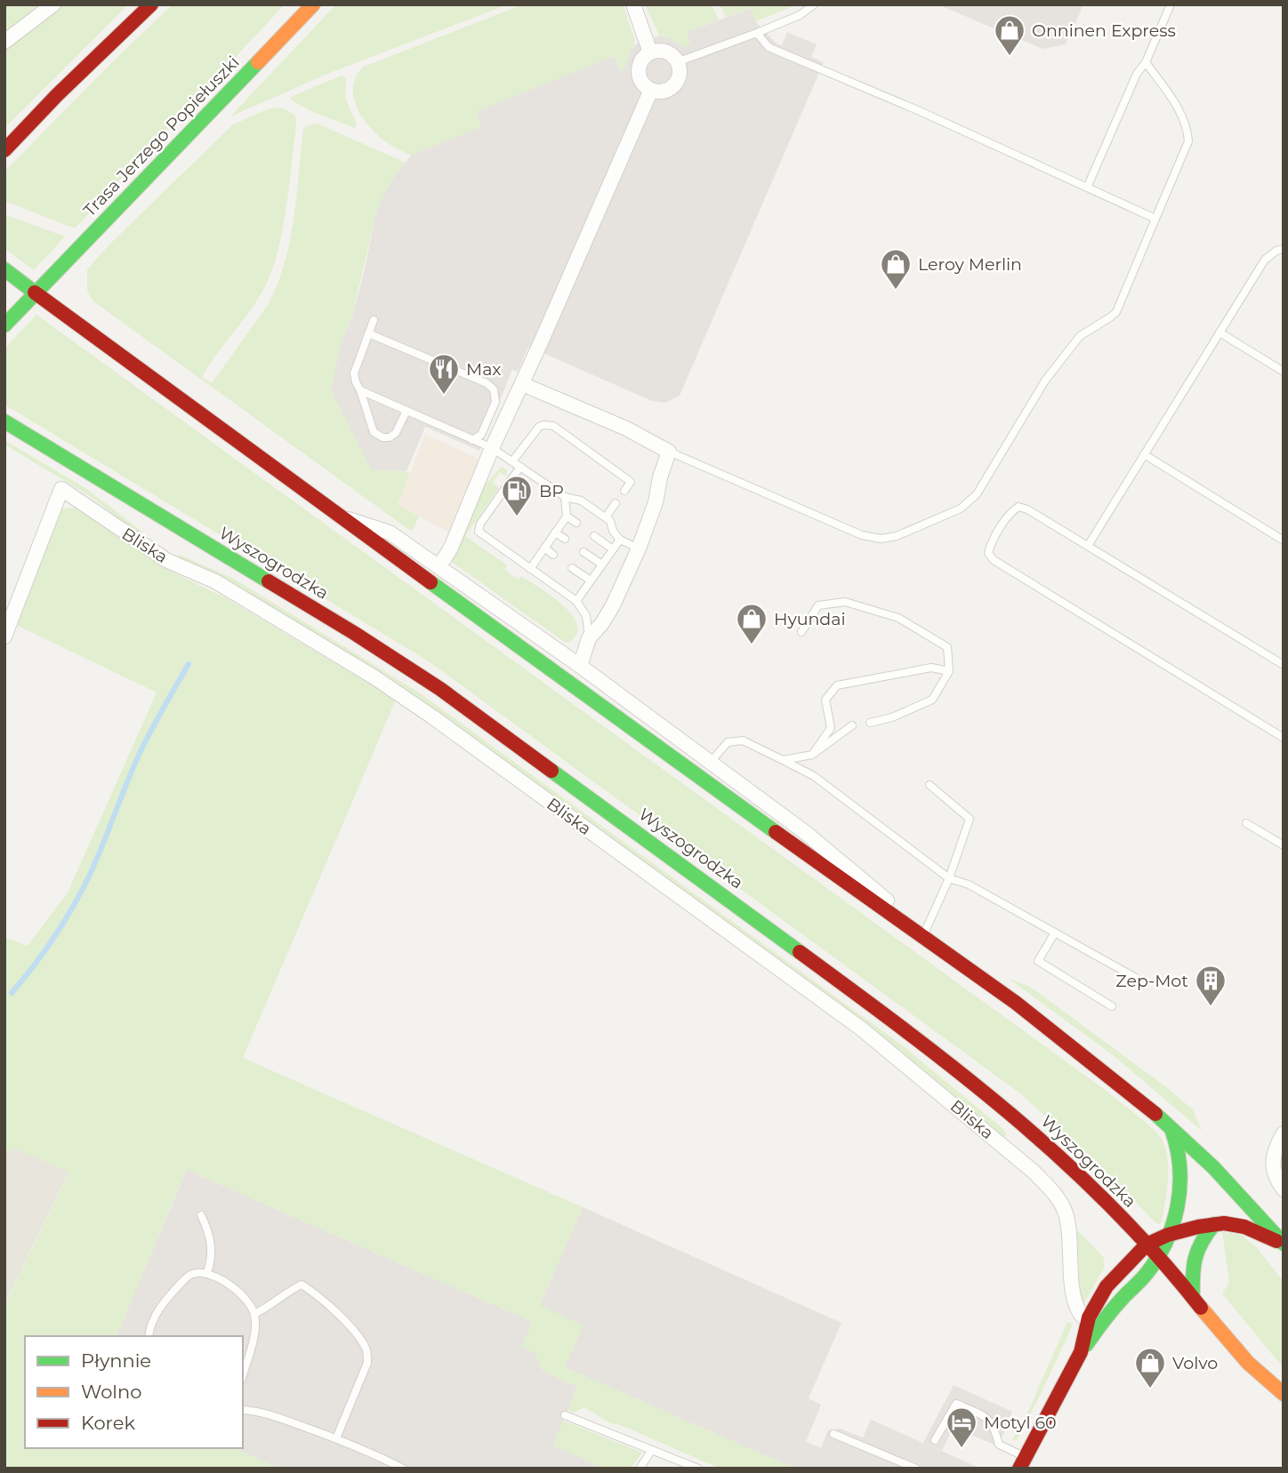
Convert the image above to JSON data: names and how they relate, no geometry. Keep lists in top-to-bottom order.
{
  "streets": {
    "main road": ["Trasa Jerzego Popiełuszki", "Wyszogrodzka"],
    "street": ["Bliska"]
  },
  "places": {
    "shop": [
      "Onninen Express",
      "Leroy Merlin",
      "Hyundai",
      "Volvo"
    ],
    "restaurant": ["Max"],
    "fuel station": ["BP"],
    "building": ["Zep-Mot"],
    "hotel": ["Motyl 60"]
  },
  "legend": ["Płynnie", "Wolno", "Korek"]
}
